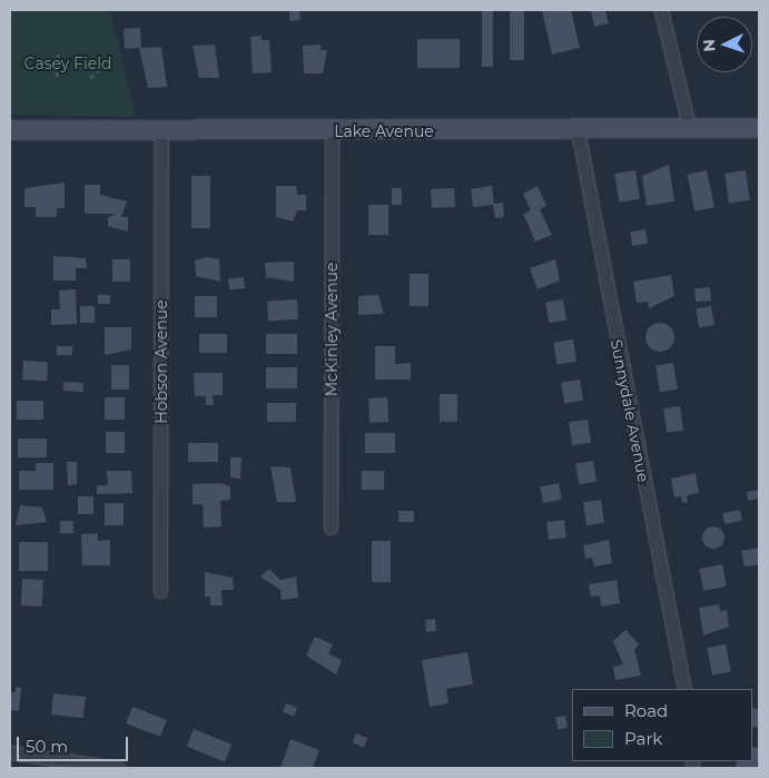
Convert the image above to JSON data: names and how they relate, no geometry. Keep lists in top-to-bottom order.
{
  "streets": {
    "main road": ["Lake Avenue"],
    "street": ["McKinley Avenue", "Hobson Avenue", "Sunnydale Avenue"]
  },
  "crossings": [
    ["Lake Avenue", "McKinley Avenue"],
    ["Lake Avenue", "Hobson Avenue"],
    ["Lake Avenue", "Sunnydale Avenue"]
  ],
  "parks": ["Casey Field"],
  "legend": ["Road", "Park"],
  "scale_bar": "50 m",
  "north": "left"
}
